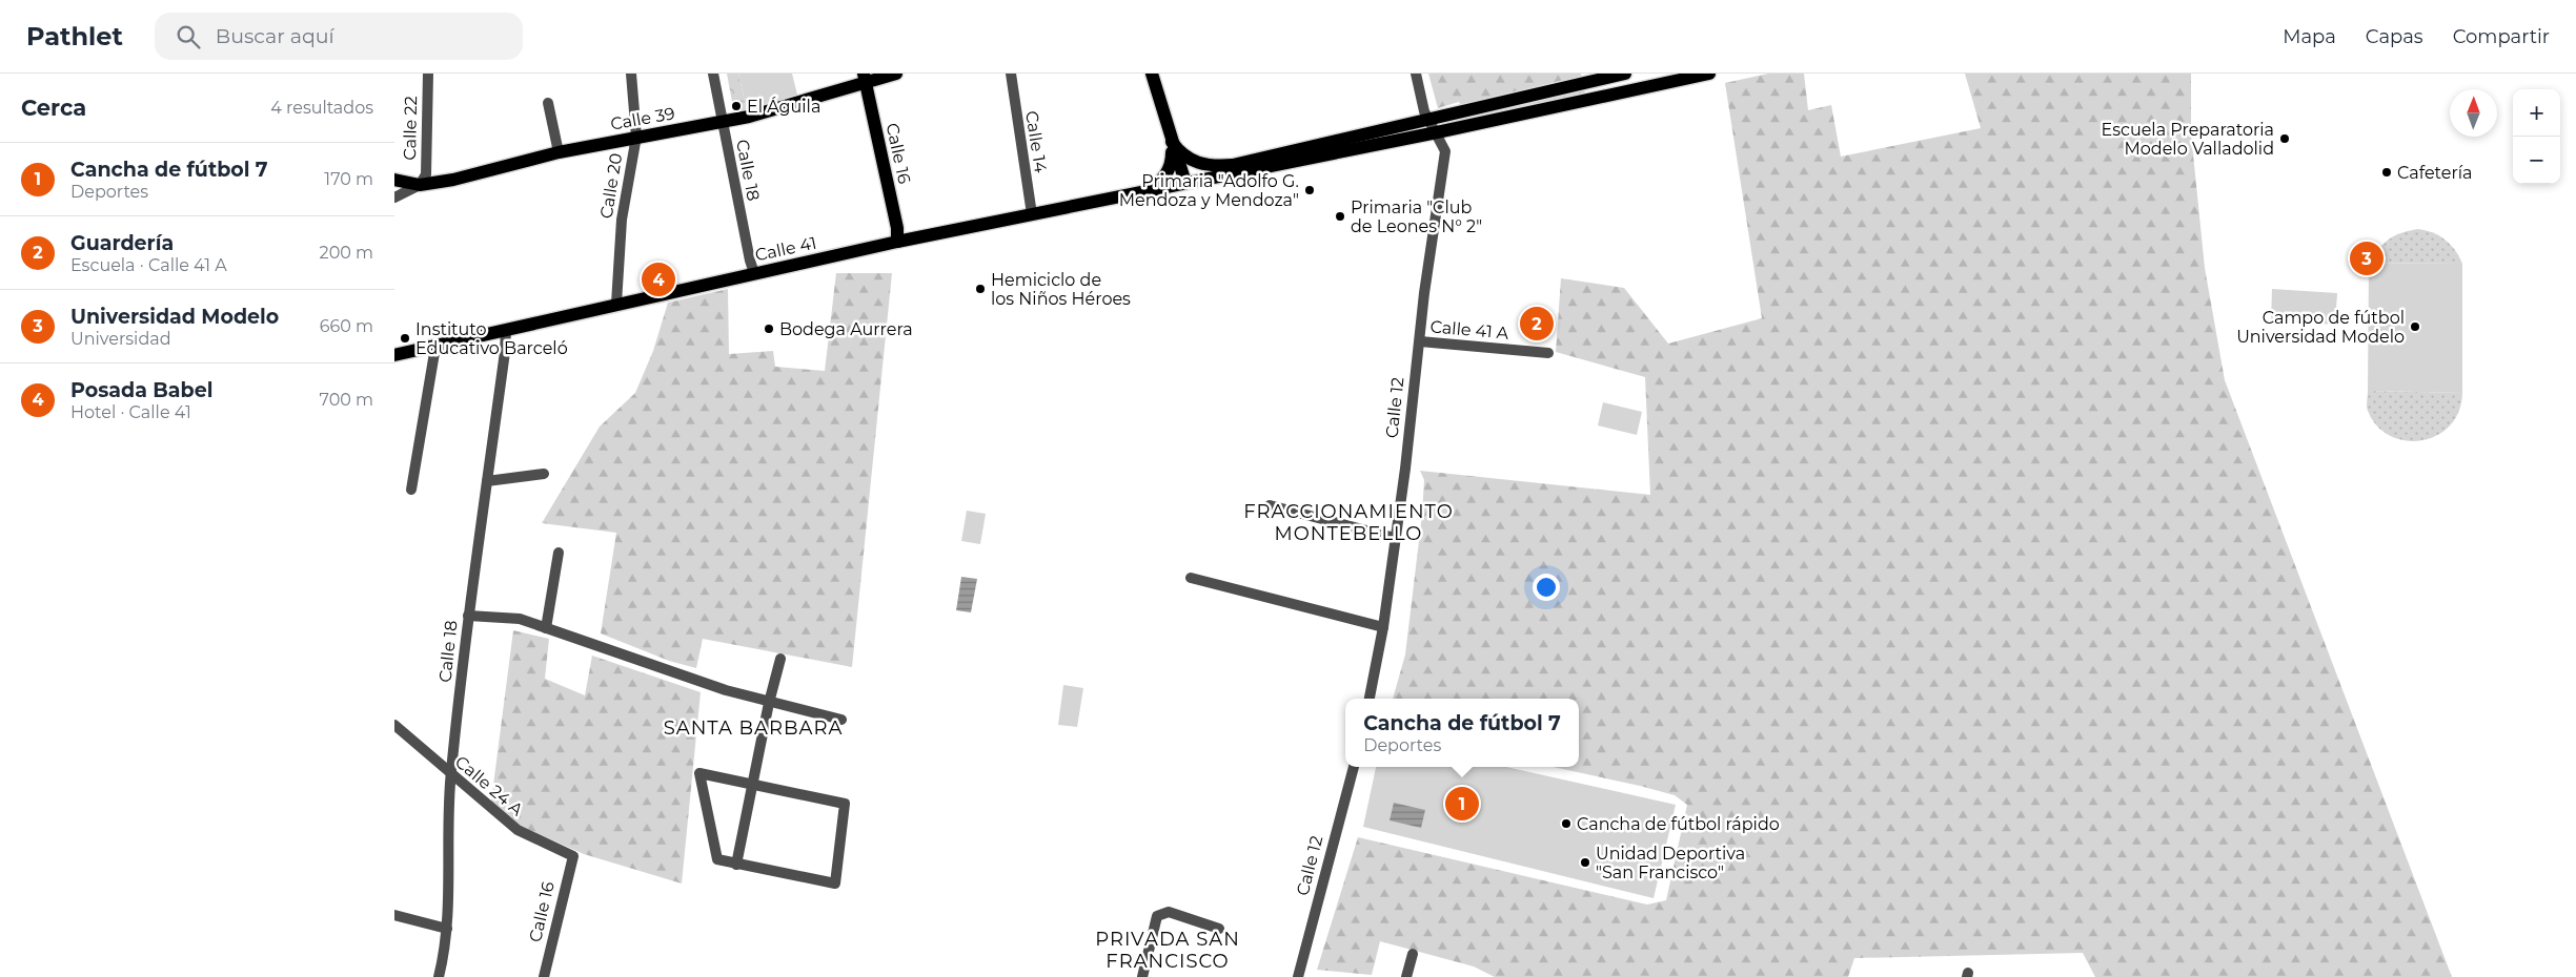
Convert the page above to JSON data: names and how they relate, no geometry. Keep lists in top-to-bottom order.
{
  "streets": {
    "main road": ["Calle 39", "Calle 16", "Calle 41"],
    "street": [
      "Calle 22",
      "Calle 14",
      "Calle 18",
      "Calle 20",
      "Calle 41 A",
      "Calle 12",
      "Calle 24 A"
    ]
  },
  "crossings": [
    ["Calle 39", "Calle 22"],
    ["Calle 39", "Calle 16"],
    ["Calle 39", "Calle 18"],
    ["Calle 39", "Calle 20"],
    ["Calle 14", "Calle 41"],
    ["Calle 16", "Calle 41"],
    ["Calle 16", "Calle 24 A"],
    ["Calle 18", "Calle 41"],
    ["Calle 18", "Calle 24 A"],
    ["Calle 20", "Calle 41"],
    ["Calle 41", "Calle 12"],
    ["Calle 41 A", "Calle 12"]
  ],
  "districts": ["FRACCIONAMIENTO MONTEBELLO", "SANTA BARBARA", "PRIVADA SAN FRANCISCO"],
  "places": [
    "El Águila",
    "Escuela Preparatoria Modelo Valladolid",
    "Cafetería",
    "Primaria \"Adolfo G. Mendoza y Mendoza\"",
    "Primaria \"Club de Leones N° 2\"",
    "Hemiciclo de los Niños Héroes",
    "Campo de fútbol Universidad Modelo",
    "Bodega Aurrera",
    "Instituto Educativo Barceló",
    "Cancha de fútbol rápido",
    "Unidad Deportiva \"San Francisco\""
  ],
  "north": "top",
  "page": {
    "header": "Pathlet",
    "search": "Buscar aquí",
    "nav": ["Mapa", "Capas", "Compartir"],
    "heading": ["Cerca", "4 resultados"],
    "map_buttons": ["+", "−"],
    "list": [
      {
        "mark": "1",
        "name": "Cancha de fútbol 7",
        "note": "Deportes",
        "value": "170 m"
      },
      {
        "mark": "2",
        "name": "Guardería",
        "note": "Escuela · Calle 41 A",
        "value": "200 m"
      },
      {
        "mark": "3",
        "name": "Universidad Modelo",
        "note": "Universidad",
        "value": "660 m"
      },
      {
        "mark": "4",
        "name": "Posada Babel",
        "note": "Hotel · Calle 41",
        "value": "700 m"
      }
    ],
    "pins": [
      "3",
      "4",
      "2",
      "1"
    ],
    "popup": ["Cancha de fútbol 7", "Deportes"]
  }
}
